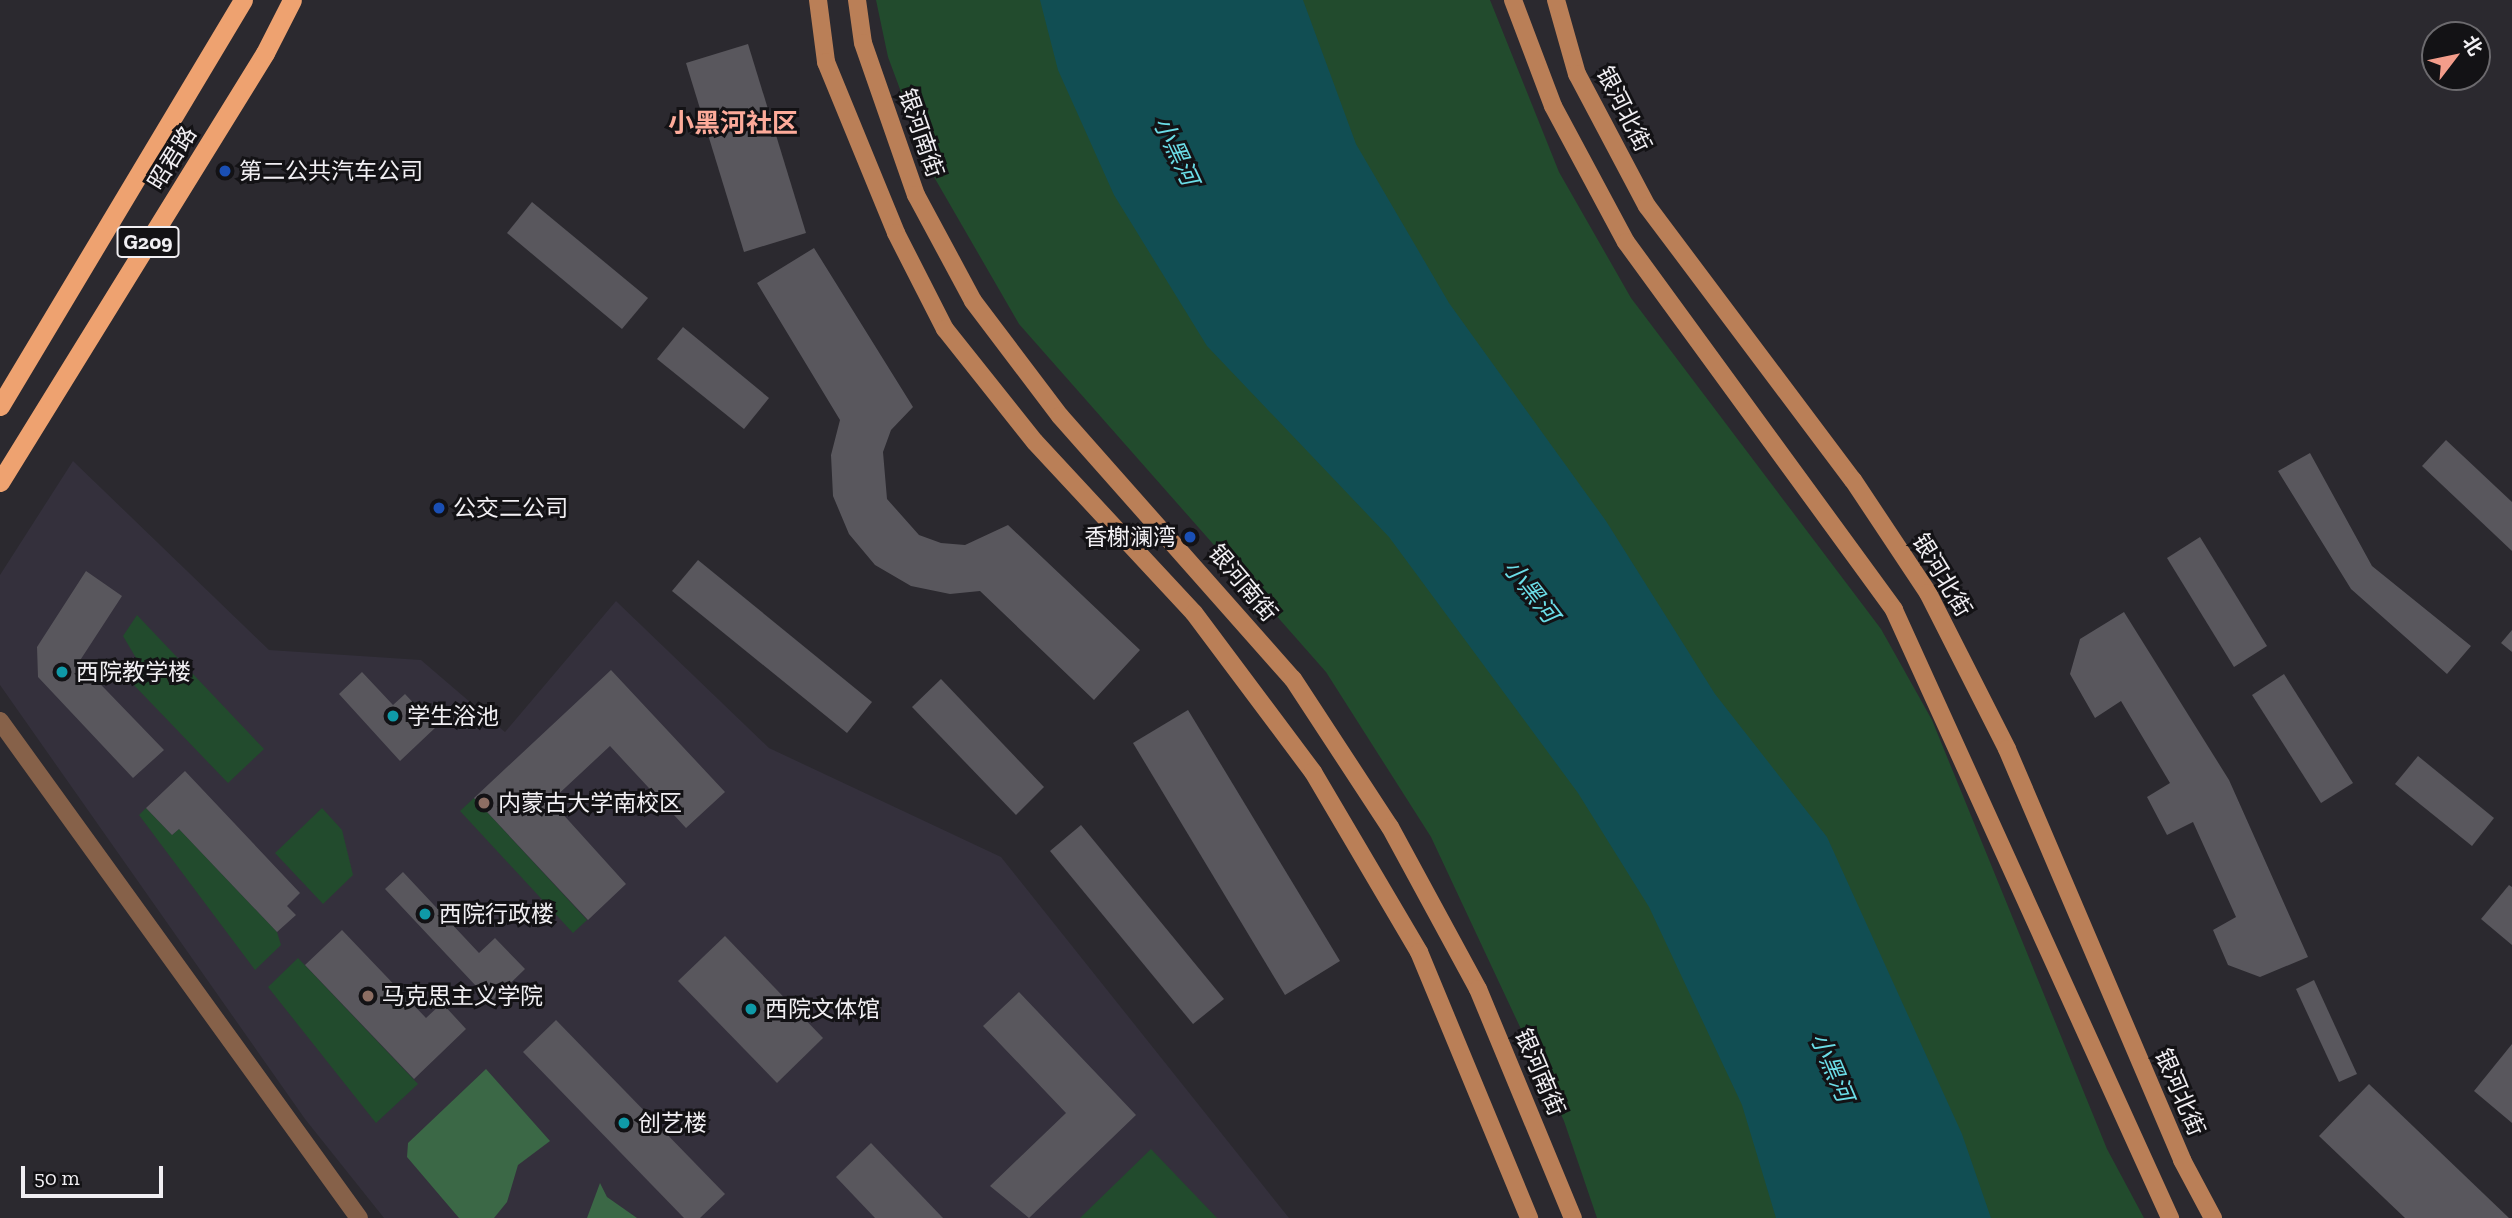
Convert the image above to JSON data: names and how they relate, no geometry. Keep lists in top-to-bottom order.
{
  "streets": {
    "highway": ["昭君路", "G209"],
    "main road": ["银河北街", "银河南街"]
  },
  "districts": ["小黑河社区"],
  "water": ["小黑河"],
  "places": [
    "第二公共汽车公司",
    "公交二公司",
    "香榭澜湾",
    "西院教学楼",
    "学生浴池",
    "内蒙古大学南校区",
    "西院行政楼",
    "马克思主义学院",
    "西院文体馆",
    "创艺楼"
  ],
  "scale_bar": "50 m",
  "north": "top right"
}
